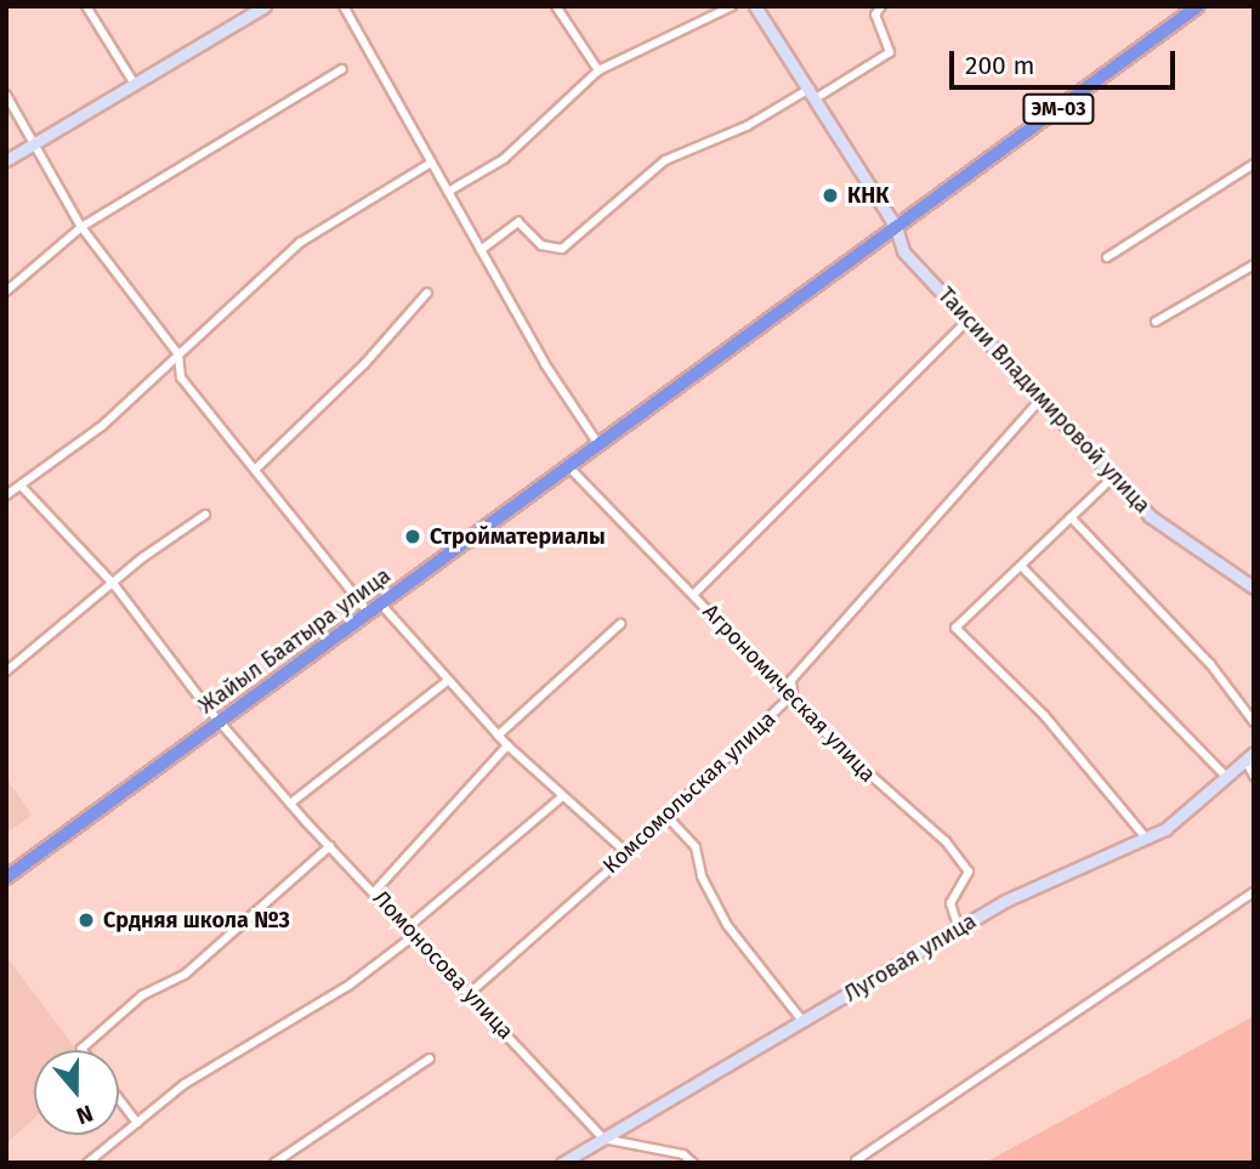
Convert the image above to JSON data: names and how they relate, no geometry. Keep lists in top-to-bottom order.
{
  "streets": {
    "highway": ["ЭМ-03", "Жайыл Баатыра улица"],
    "street": [
      "Таисии Владимировой улица",
      "Агрономическая улица",
      "Комсомольская улица",
      "Луговая улица",
      "Ломоносова улица"
    ]
  },
  "crossings": [
    ["ЭМ-03", "Таисии Владимировой улица"],
    ["ЭМ-03", "Жайыл Баатыра улица"],
    ["Таисии Владимировой улица", "Жайыл Баатыра улица"],
    ["Таисии Владимировой улица", "Комсомольская улица"],
    ["Жайыл Баатыра улица", "Агрономическая улица"],
    ["Жайыл Баатыра улица", "Ломоносова улица"],
    ["Агрономическая улица", "Комсомольская улица"],
    ["Агрономическая улица", "Луговая улица"],
    ["Комсомольская улица", "Ломоносова улица"],
    ["Луговая улица", "Ломоносова улица"]
  ],
  "places": ["КНК", "Стройматериалы", "Срдняя школа №3"],
  "scale_bar": "200 m",
  "north": "bottom"
}
